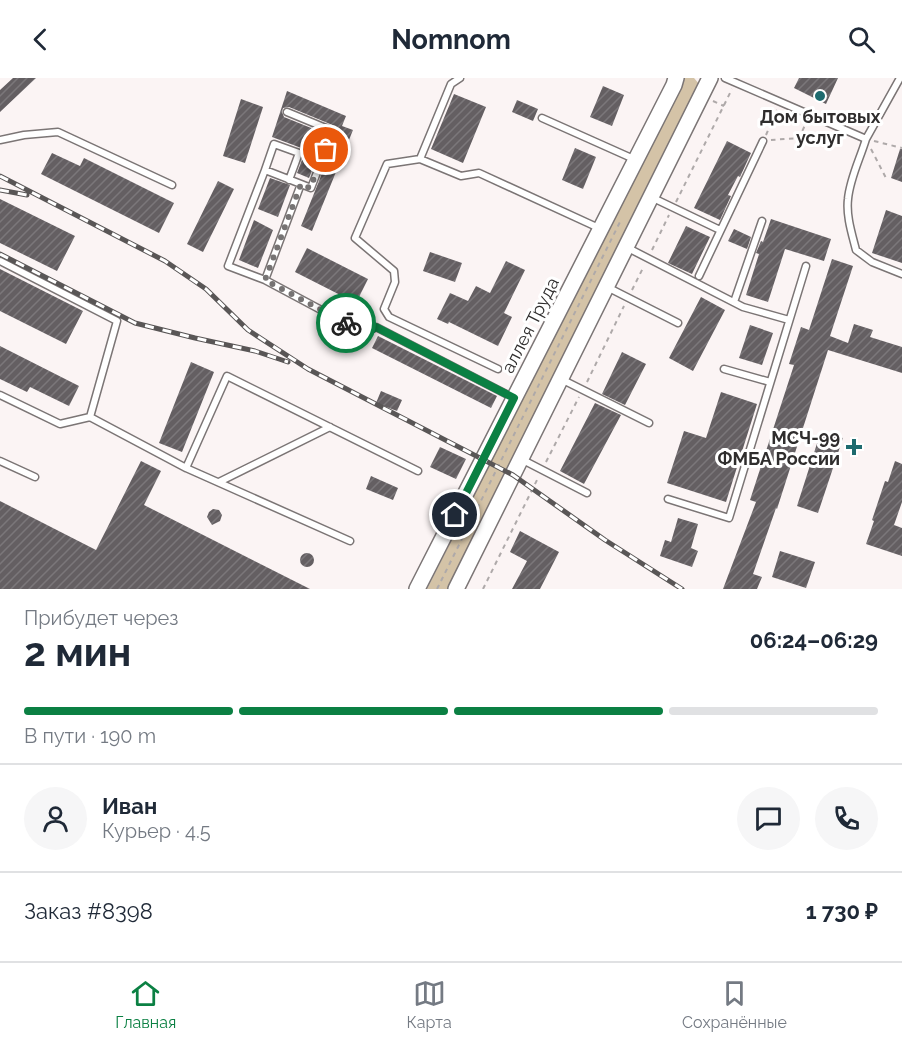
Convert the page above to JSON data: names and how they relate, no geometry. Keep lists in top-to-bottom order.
{
  "streets": {
    "street": ["аллея Труда"]
  },
  "places": {
    "other": ["Дом бытовых услуг"],
    "health": ["МСЧ-99 ФМБА России"]
  },
  "page": {
    "header": "Nomnom",
    "heading": ["2 мин", "Прибудет через", "06:24–06:29"],
    "panel": [
      "Иван",
      "Курьер · 4.5",
      "Заказ #8398",
      "1 730 ₽"
    ],
    "bar": "В пути · 190 m",
    "tabs": ["Главная", "Карта", "Сохранённые"]
  }
}
